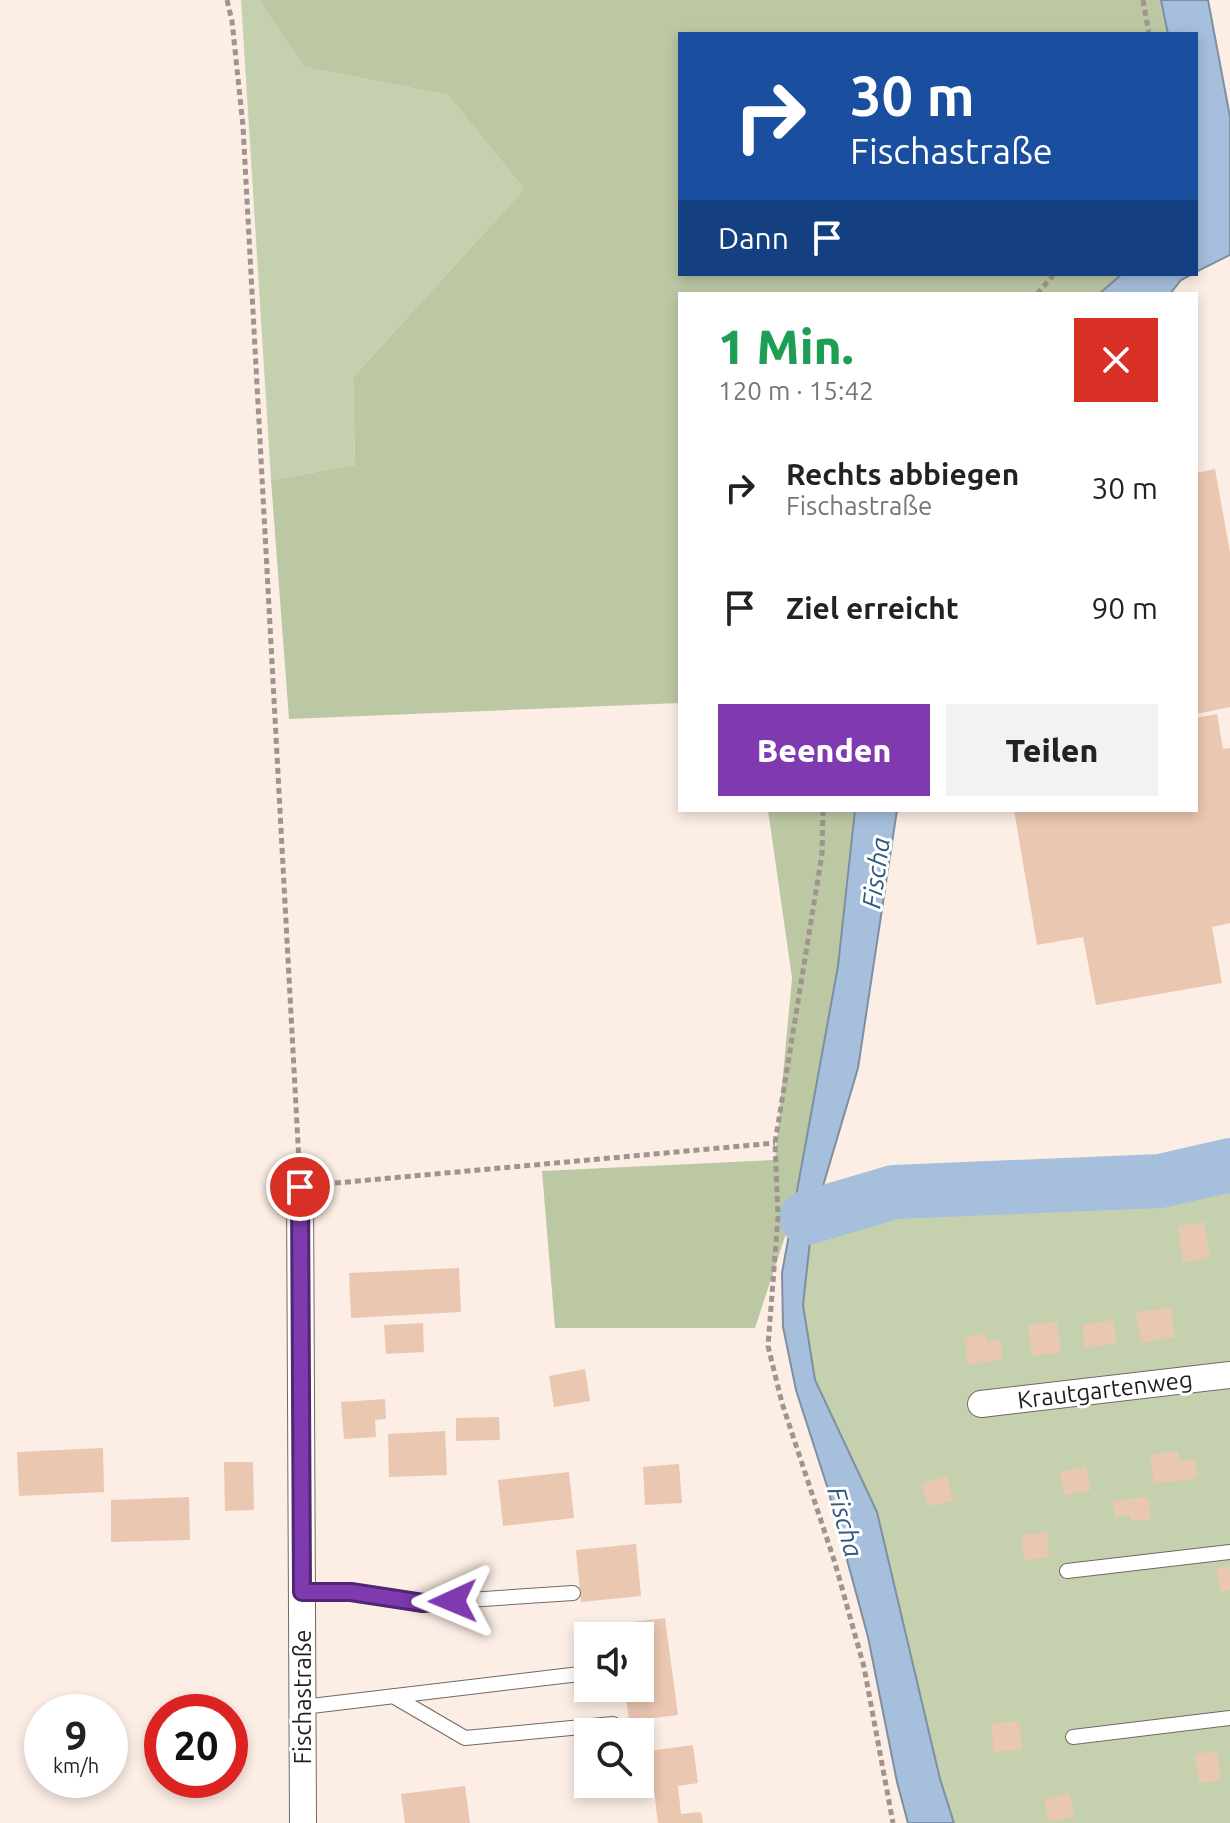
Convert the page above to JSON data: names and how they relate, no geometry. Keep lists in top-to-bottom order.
{
  "streets": {
    "street": ["Krautgartenweg", "Fischastraße"]
  },
  "water": ["Fischa"],
  "page": {
    "turn": ["30 m", "Fischastraße"],
    "then": "Dann",
    "heading": ["1 Min.", "120 m · 15:42"],
    "list": [
      {
        "name": "Rechts abbiegen",
        "note": "Fischastraße",
        "value": "30 m"
      },
      {
        "name": "Ziel erreicht",
        "value": "90 m"
      }
    ],
    "buttons": ["Beenden", "Teilen"],
    "speed": "9 km/h",
    "limit": "20"
  }
}
